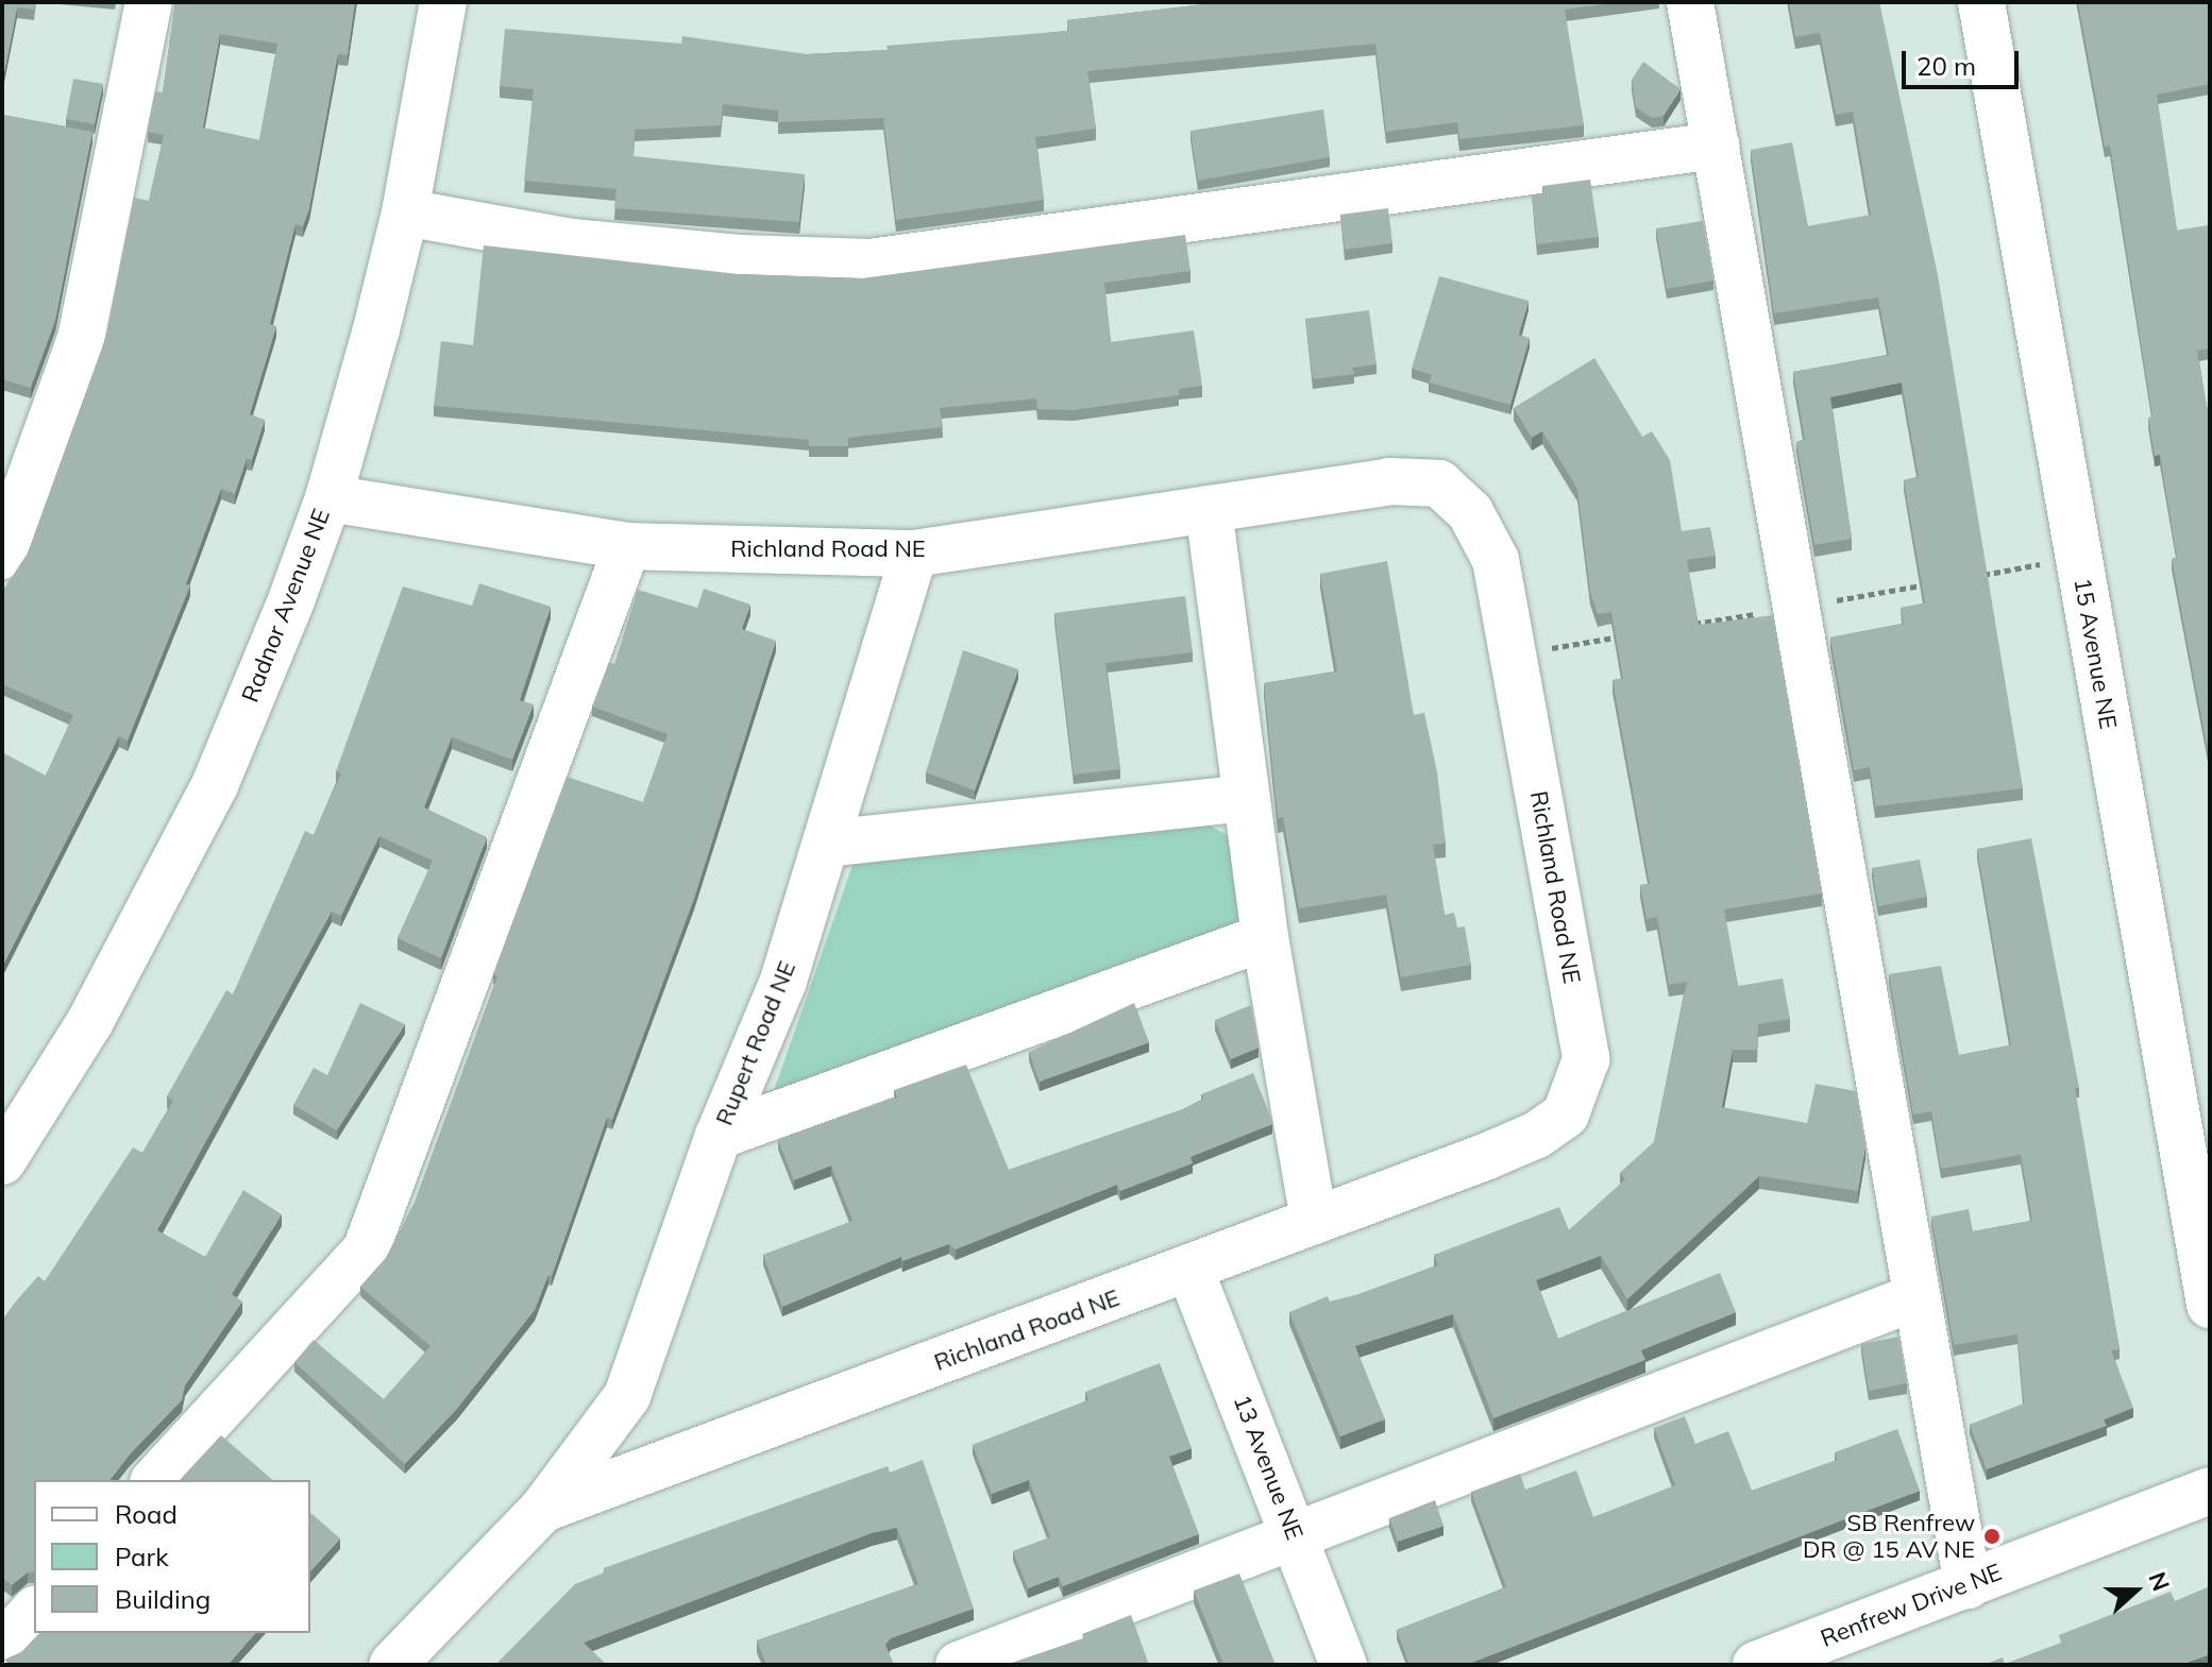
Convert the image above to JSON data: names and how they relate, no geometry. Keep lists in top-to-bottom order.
{
  "streets": {
    "street": [
      "Richland Road NE",
      "Radnor Avenue NE",
      "15 Avenue NE",
      "Rupert Road NE",
      "13 Avenue NE",
      "Renfrew Drive NE"
    ]
  },
  "crossings": [
    ["Richland Road NE", "Radnor Avenue NE"],
    ["Richland Road NE", "Rupert Road NE"],
    ["Richland Road NE", "13 Avenue NE"]
  ],
  "places": ["SB Renfrew DR @ 15 AV NE"],
  "legend": ["Road", "Park", "Building"],
  "scale_bar": "20 m",
  "north": "right"
}
